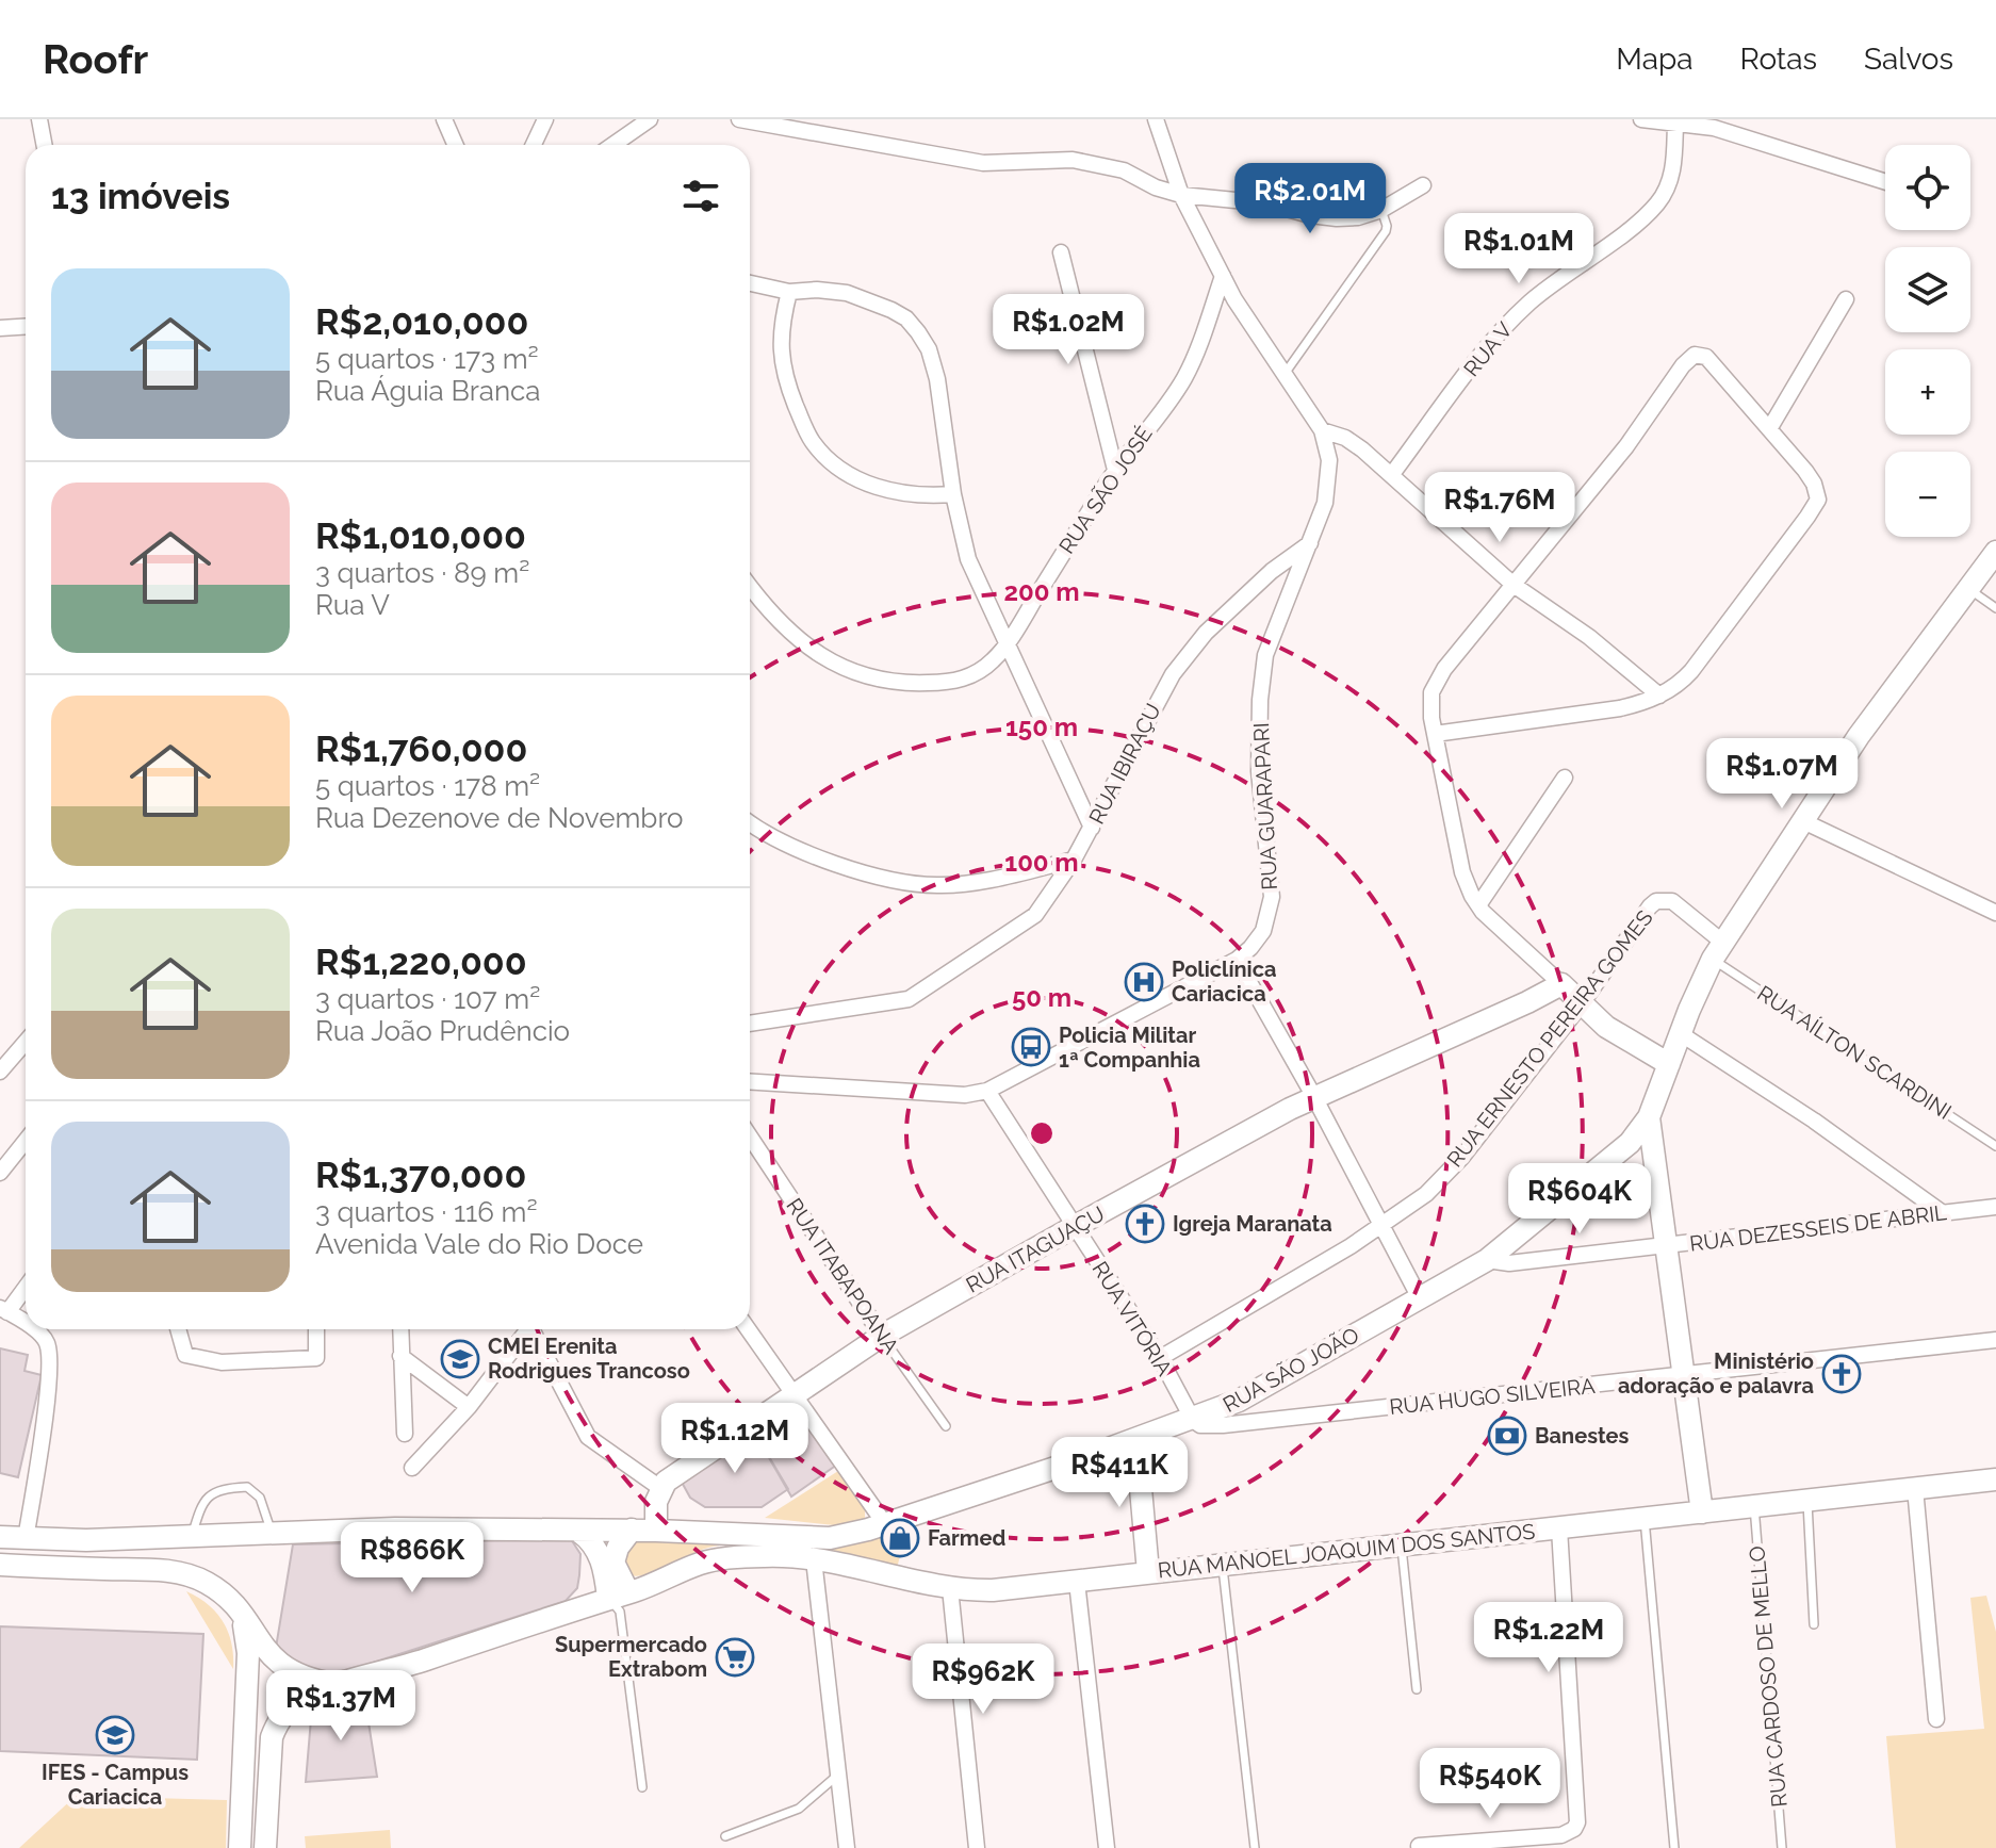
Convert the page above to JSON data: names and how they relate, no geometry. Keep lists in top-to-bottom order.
{
  "streets": {
    "main road": ["RUA ITAGUAÇU", "RUA SÃO JOÃO", "RUA MANOEL JOAQUIM DOS SANTOS"],
    "street": [
      "RUA V",
      "RUA SÃO JOSÉ",
      "RUA IBIRAÇU",
      "RUA GUARAPARI",
      "RUA ERNESTO PEREIRA GOMES",
      "RUA DEZESSEIS DE ABRIL",
      "RUA ITABAPOANA",
      "RUA VITÓRIA",
      "RUA HUGO SILVEIRA"
    ],
    "lane": ["RUA AÍLTON SCARDINI", "RUA CARDOSO DE MELLO"]
  },
  "crossings": [
    ["RUA SÃO JOSÉ", "RUA GUARAPARI"],
    ["RUA IBIRAÇU", "RUA GUARAPARI"],
    ["RUA GUARAPARI", "RUA VITÓRIA"],
    ["RUA ERNESTO PEREIRA GOMES", "RUA AÍLTON SCARDINI"],
    ["RUA ERNESTO PEREIRA GOMES", "RUA VITÓRIA"],
    ["RUA DEZESSEIS DE ABRIL", "RUA SÃO JOÃO"],
    ["RUA ITAGUAÇU", "RUA ITABAPOANA"],
    ["RUA ITAGUAÇU", "RUA VITÓRIA"],
    ["RUA VITÓRIA", "RUA SÃO JOÃO"],
    ["RUA VITÓRIA", "RUA HUGO SILVEIRA"],
    ["RUA SÃO JOÃO", "RUA HUGO SILVEIRA"],
    ["RUA MANOEL JOAQUIM DOS SANTOS", "RUA CARDOSO DE MELLO"]
  ],
  "places": {
    "hospital": ["Policlínica Cariacica"],
    "bus stop": ["Policia Militar 1ª Companhia"],
    "church": ["Igreja Maranata", "Ministério adoração e palavra"],
    "school or university": ["CMEI Erenita Rodrigues Trancoso", "IFES - Campus Cariacica"],
    "bank": ["Banestes"],
    "shop": ["Farmed"],
    "supermarket": ["Supermercado Extrabom"]
  },
  "page": {
    "header": "Roofr",
    "nav": ["Mapa", "Rotas", "Salvos"],
    "map_buttons": ["+", "−"],
    "heading": "13 imóveis",
    "price": [
      "R$2.01M",
      "R$1.01M",
      "R$1.02M",
      "R$1.76M",
      "R$1.07M",
      "R$604K",
      "R$1.12M",
      "R$411K",
      "R$866K",
      "R$1.22M",
      "R$962K",
      "R$1.37M",
      "R$540K"
    ],
    "list": [
      {
        "name": "R$2,010,000",
        "note": "5 quartos · 173 m² · Rua Águia Branca"
      },
      {
        "name": "R$1,010,000",
        "note": "3 quartos · 89 m² · Rua V"
      },
      {
        "name": "R$1,760,000",
        "note": "5 quartos · 178 m² · Rua Dezenove de Novembro"
      },
      {
        "name": "R$1,220,000",
        "note": "3 quartos · 107 m² · Rua João Prudêncio"
      },
      {
        "name": "R$1,370,000",
        "note": "3 quartos · 116 m² · Avenida Vale do Rio Doce"
      }
    ]
  },
  "rings": [
    "200 m",
    "150 m",
    "100 m",
    "50 m"
  ]
}
